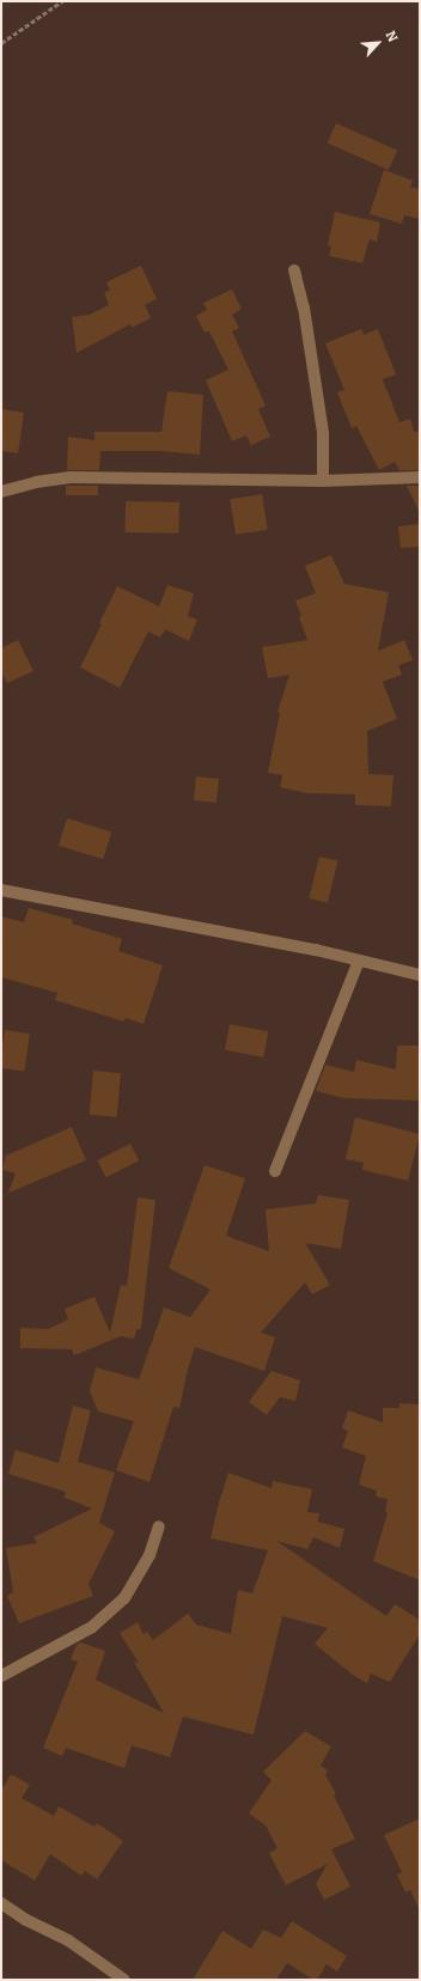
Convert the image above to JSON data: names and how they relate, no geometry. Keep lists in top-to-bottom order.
{
  "north": "top right"
}
